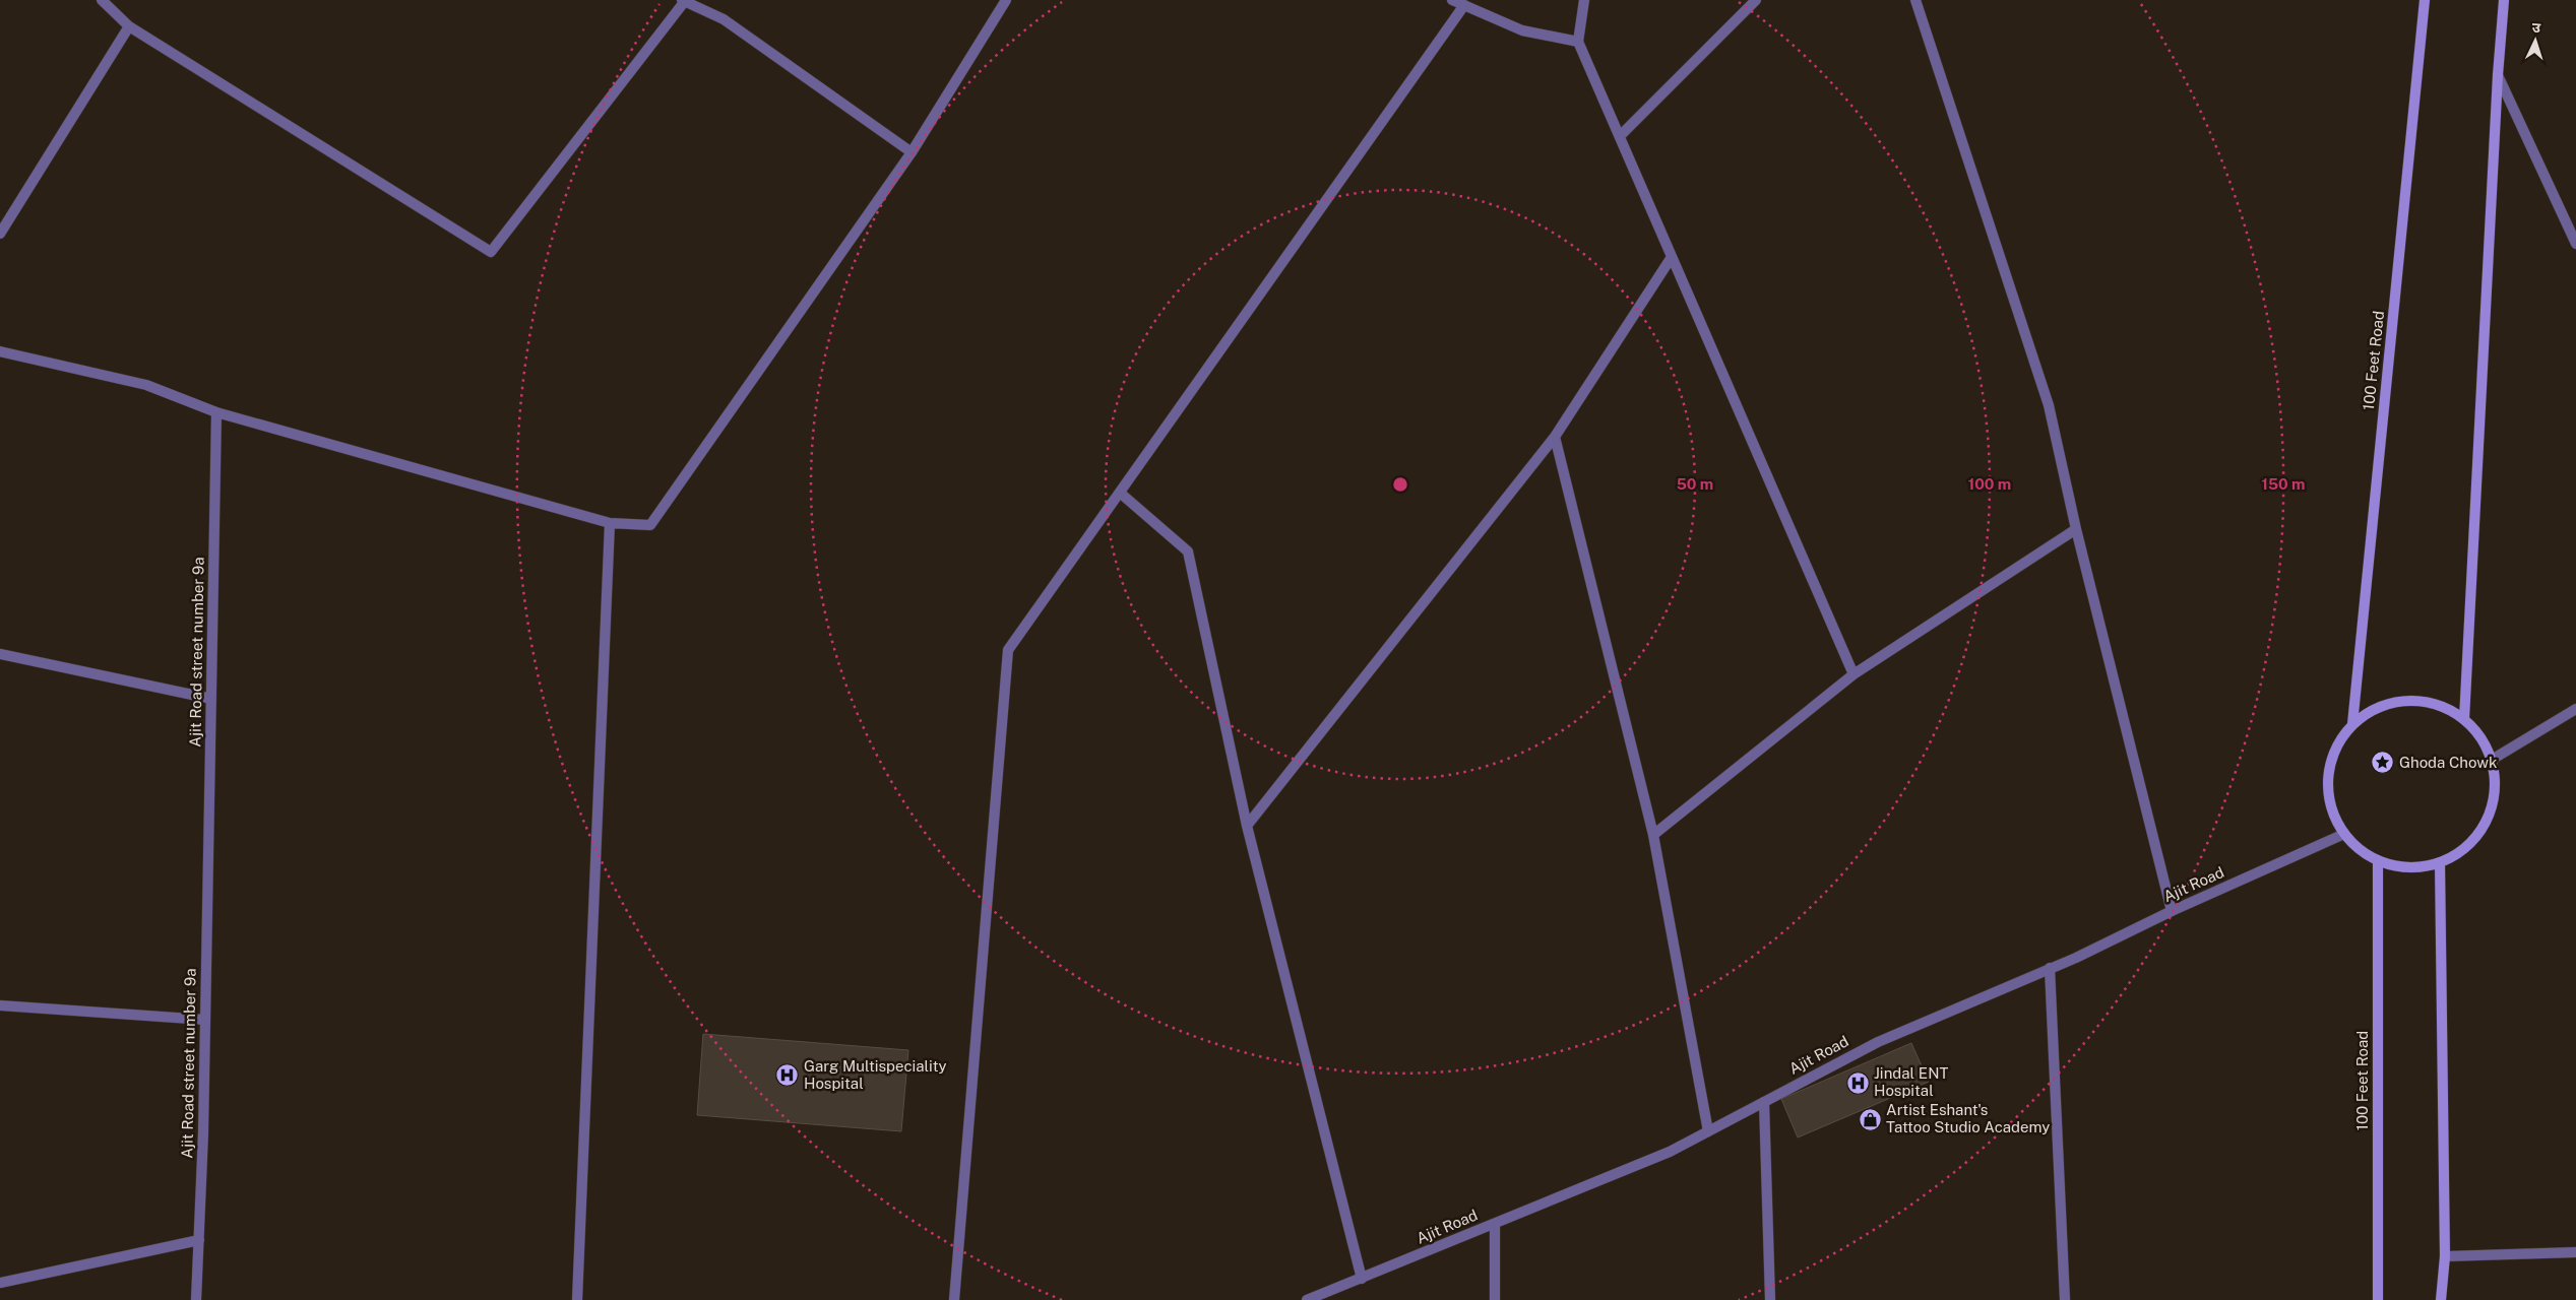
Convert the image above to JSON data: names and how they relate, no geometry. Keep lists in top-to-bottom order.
{
  "streets": {
    "main road": ["100 Feet Road"],
    "street": ["Ajit Road street number 9a", "Ajit Road"]
  },
  "crossings": [
    ["100 Feet Road", "Ajit Road"]
  ],
  "places": {
    "place": ["Ghoda Chowk"],
    "hospital": ["Garg Multispeciality Hospital", "Jindal ENT Hospital"],
    "shop": ["Artist Eshant's Tattoo Studio Academy"]
  },
  "north": "top",
  "rings": ["50 m", "100 m", "150 m"]
}
